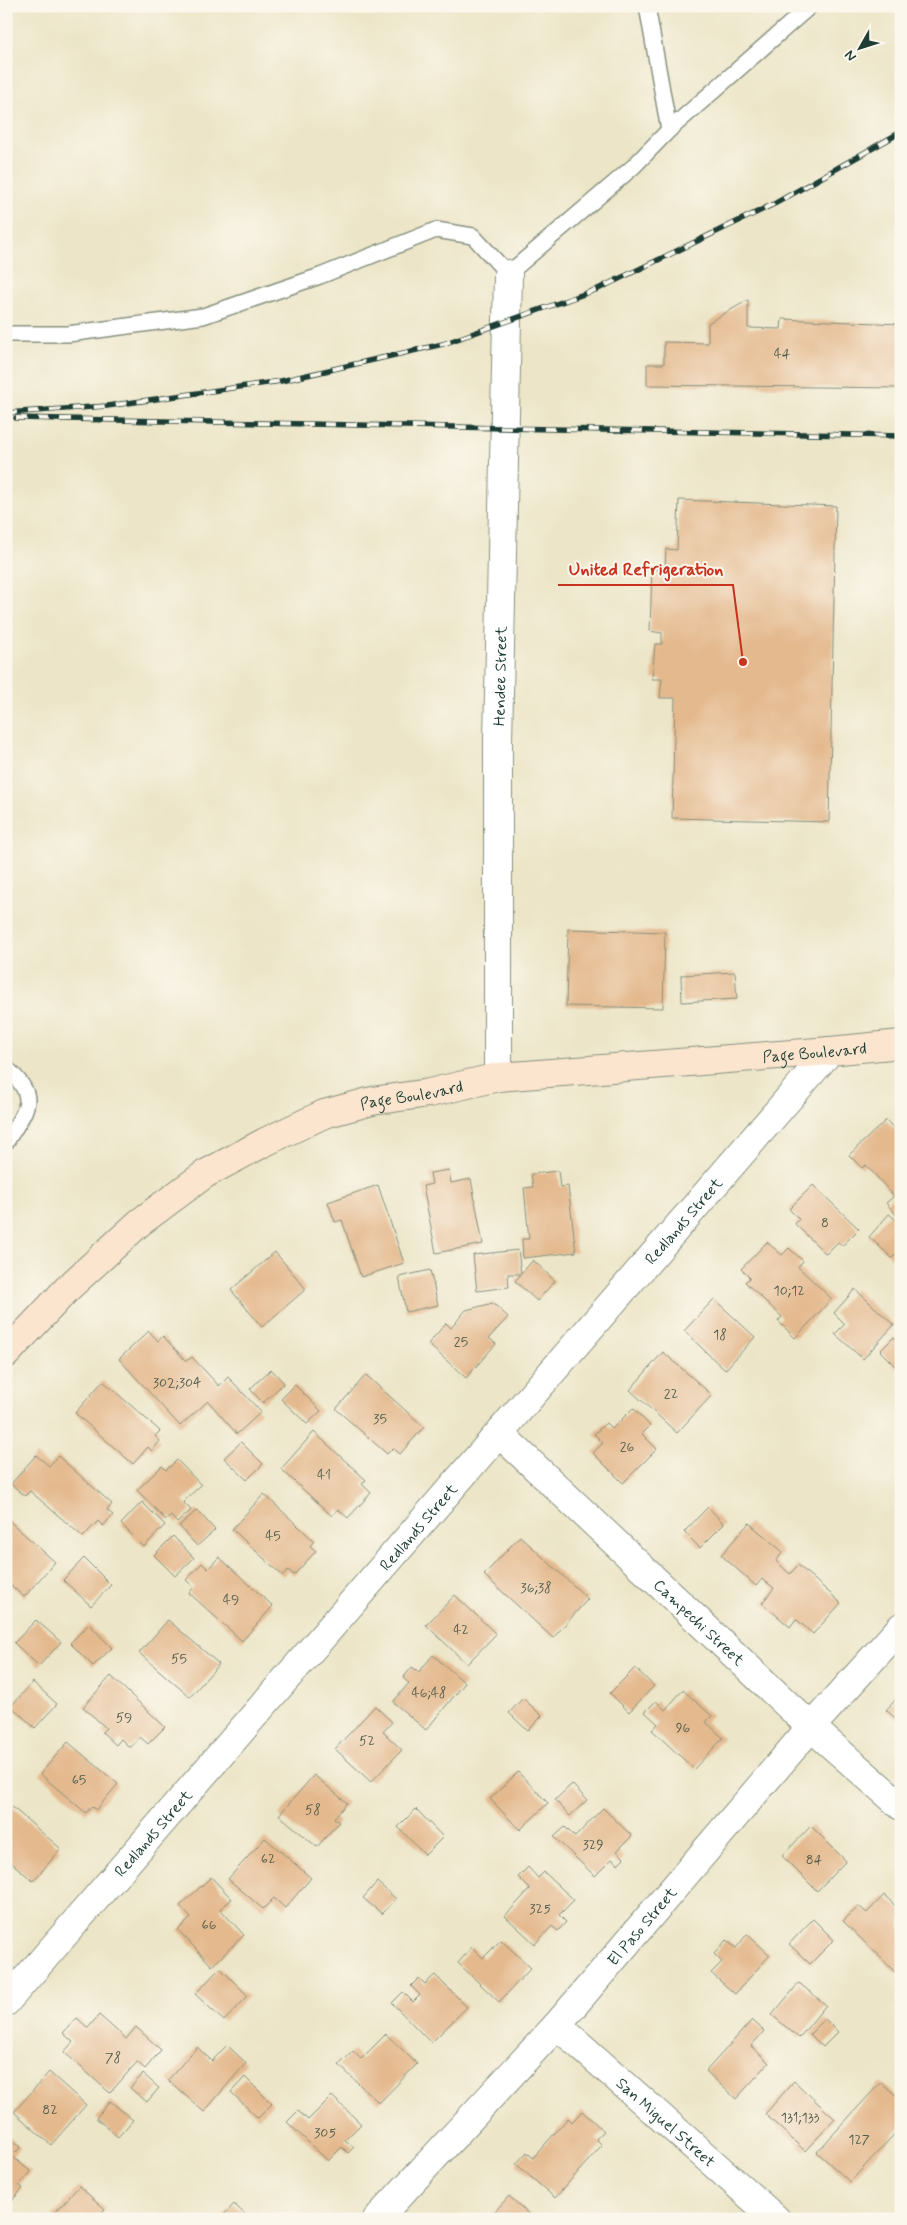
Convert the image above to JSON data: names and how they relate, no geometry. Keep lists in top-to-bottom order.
{
  "streets": {
    "street": [
      "Hendee Street",
      "Page Boulevard",
      "Redlands Street",
      "Campechi Street",
      "El Paso Street",
      "San Miguel Street"
    ]
  },
  "crossings": [
    ["Hendee Street", "Page Boulevard"],
    ["Page Boulevard", "Redlands Street"],
    ["Redlands Street", "Campechi Street"],
    ["Campechi Street", "El Paso Street"],
    ["El Paso Street", "San Miguel Street"]
  ],
  "places": ["United Refrigeration"],
  "house_numbers": [
    "44",
    "8",
    "10;12",
    "18",
    "25",
    "302;304",
    "22",
    "35",
    "26",
    "41",
    "45",
    "36;38",
    "49",
    "42",
    "55",
    "46;48",
    "59",
    "96",
    "52",
    "65",
    "58",
    "329",
    "62",
    "84",
    "325",
    "66",
    "78",
    "82",
    "131;133",
    "305",
    "127"
  ],
  "north": "bottom left"
}
